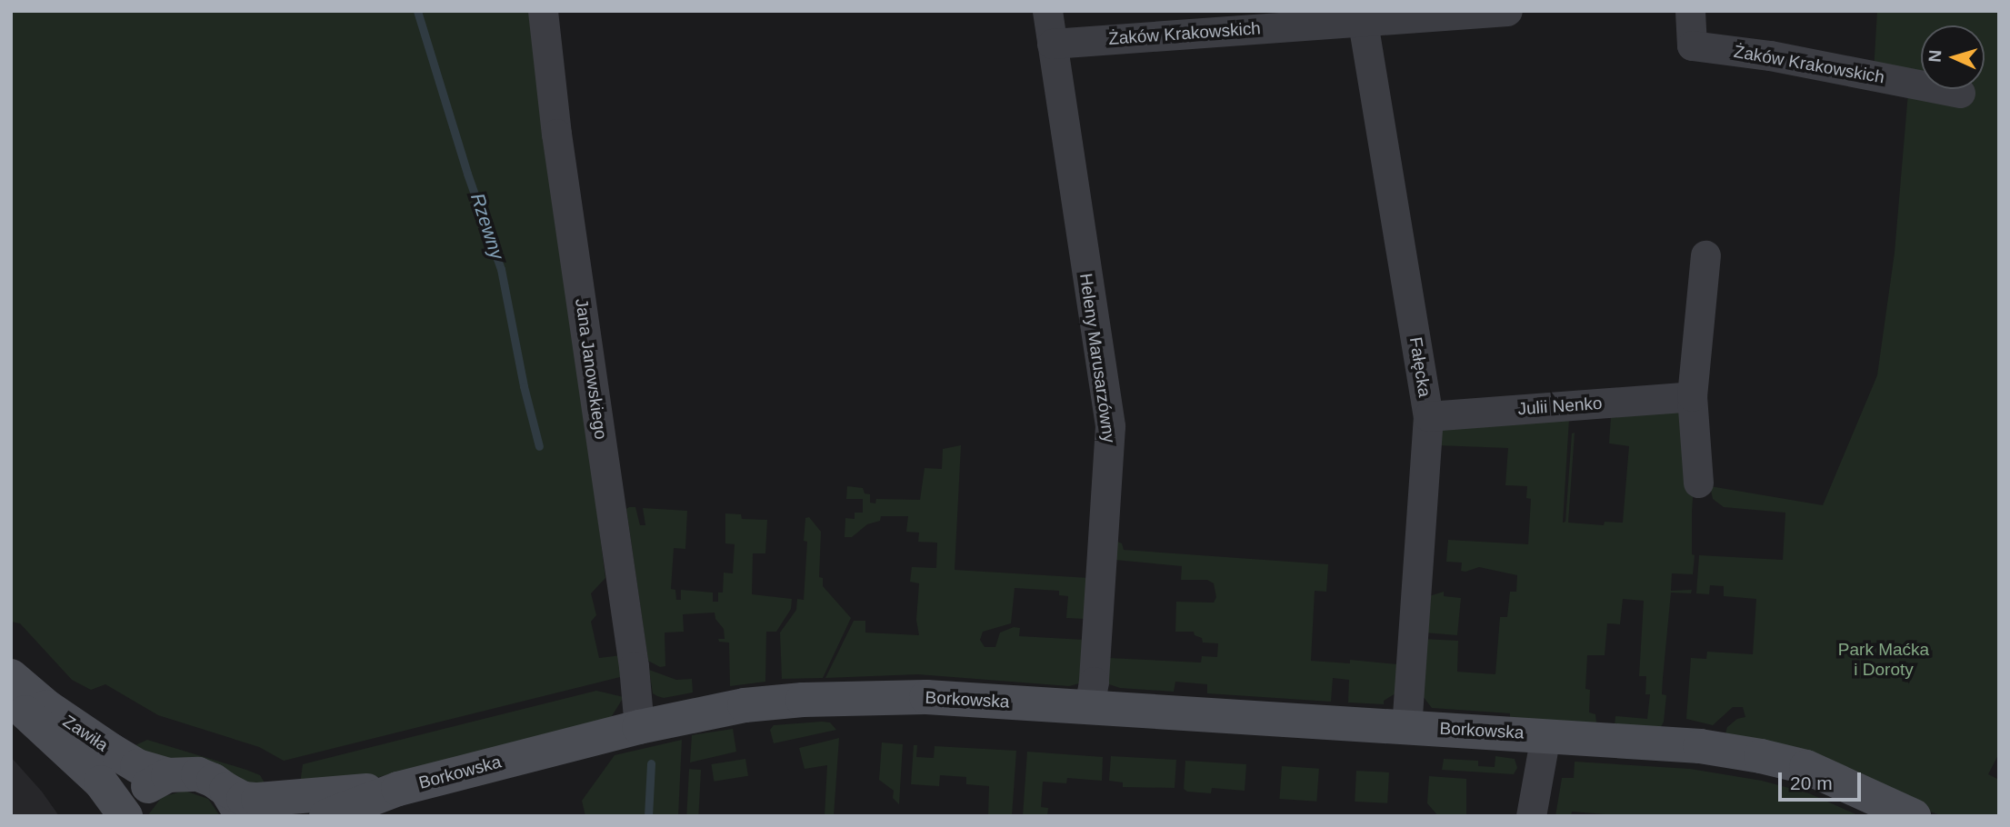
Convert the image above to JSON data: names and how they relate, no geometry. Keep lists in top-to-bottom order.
{
  "streets": {
    "street": [
      "Żaków Krakowskich",
      "Heleny Marusarzówny",
      "Fałęcka",
      "Jana Janowskiego",
      "Julii Nenko",
      "Borkowska",
      "Zawiła"
    ]
  },
  "crossings": [
    ["Żaków Krakowskich", "Heleny Marusarzówny"],
    ["Żaków Krakowskich", "Fałęcka"],
    ["Heleny Marusarzówny", "Borkowska"],
    ["Fałęcka", "Julii Nenko"],
    ["Fałęcka", "Borkowska"],
    ["Jana Janowskiego", "Borkowska"],
    ["Borkowska", "Zawiła"]
  ],
  "water": ["Rzewny"],
  "parks": ["Park Maćka i Doroty"],
  "scale_bar": "20 m",
  "north": "left"
}
